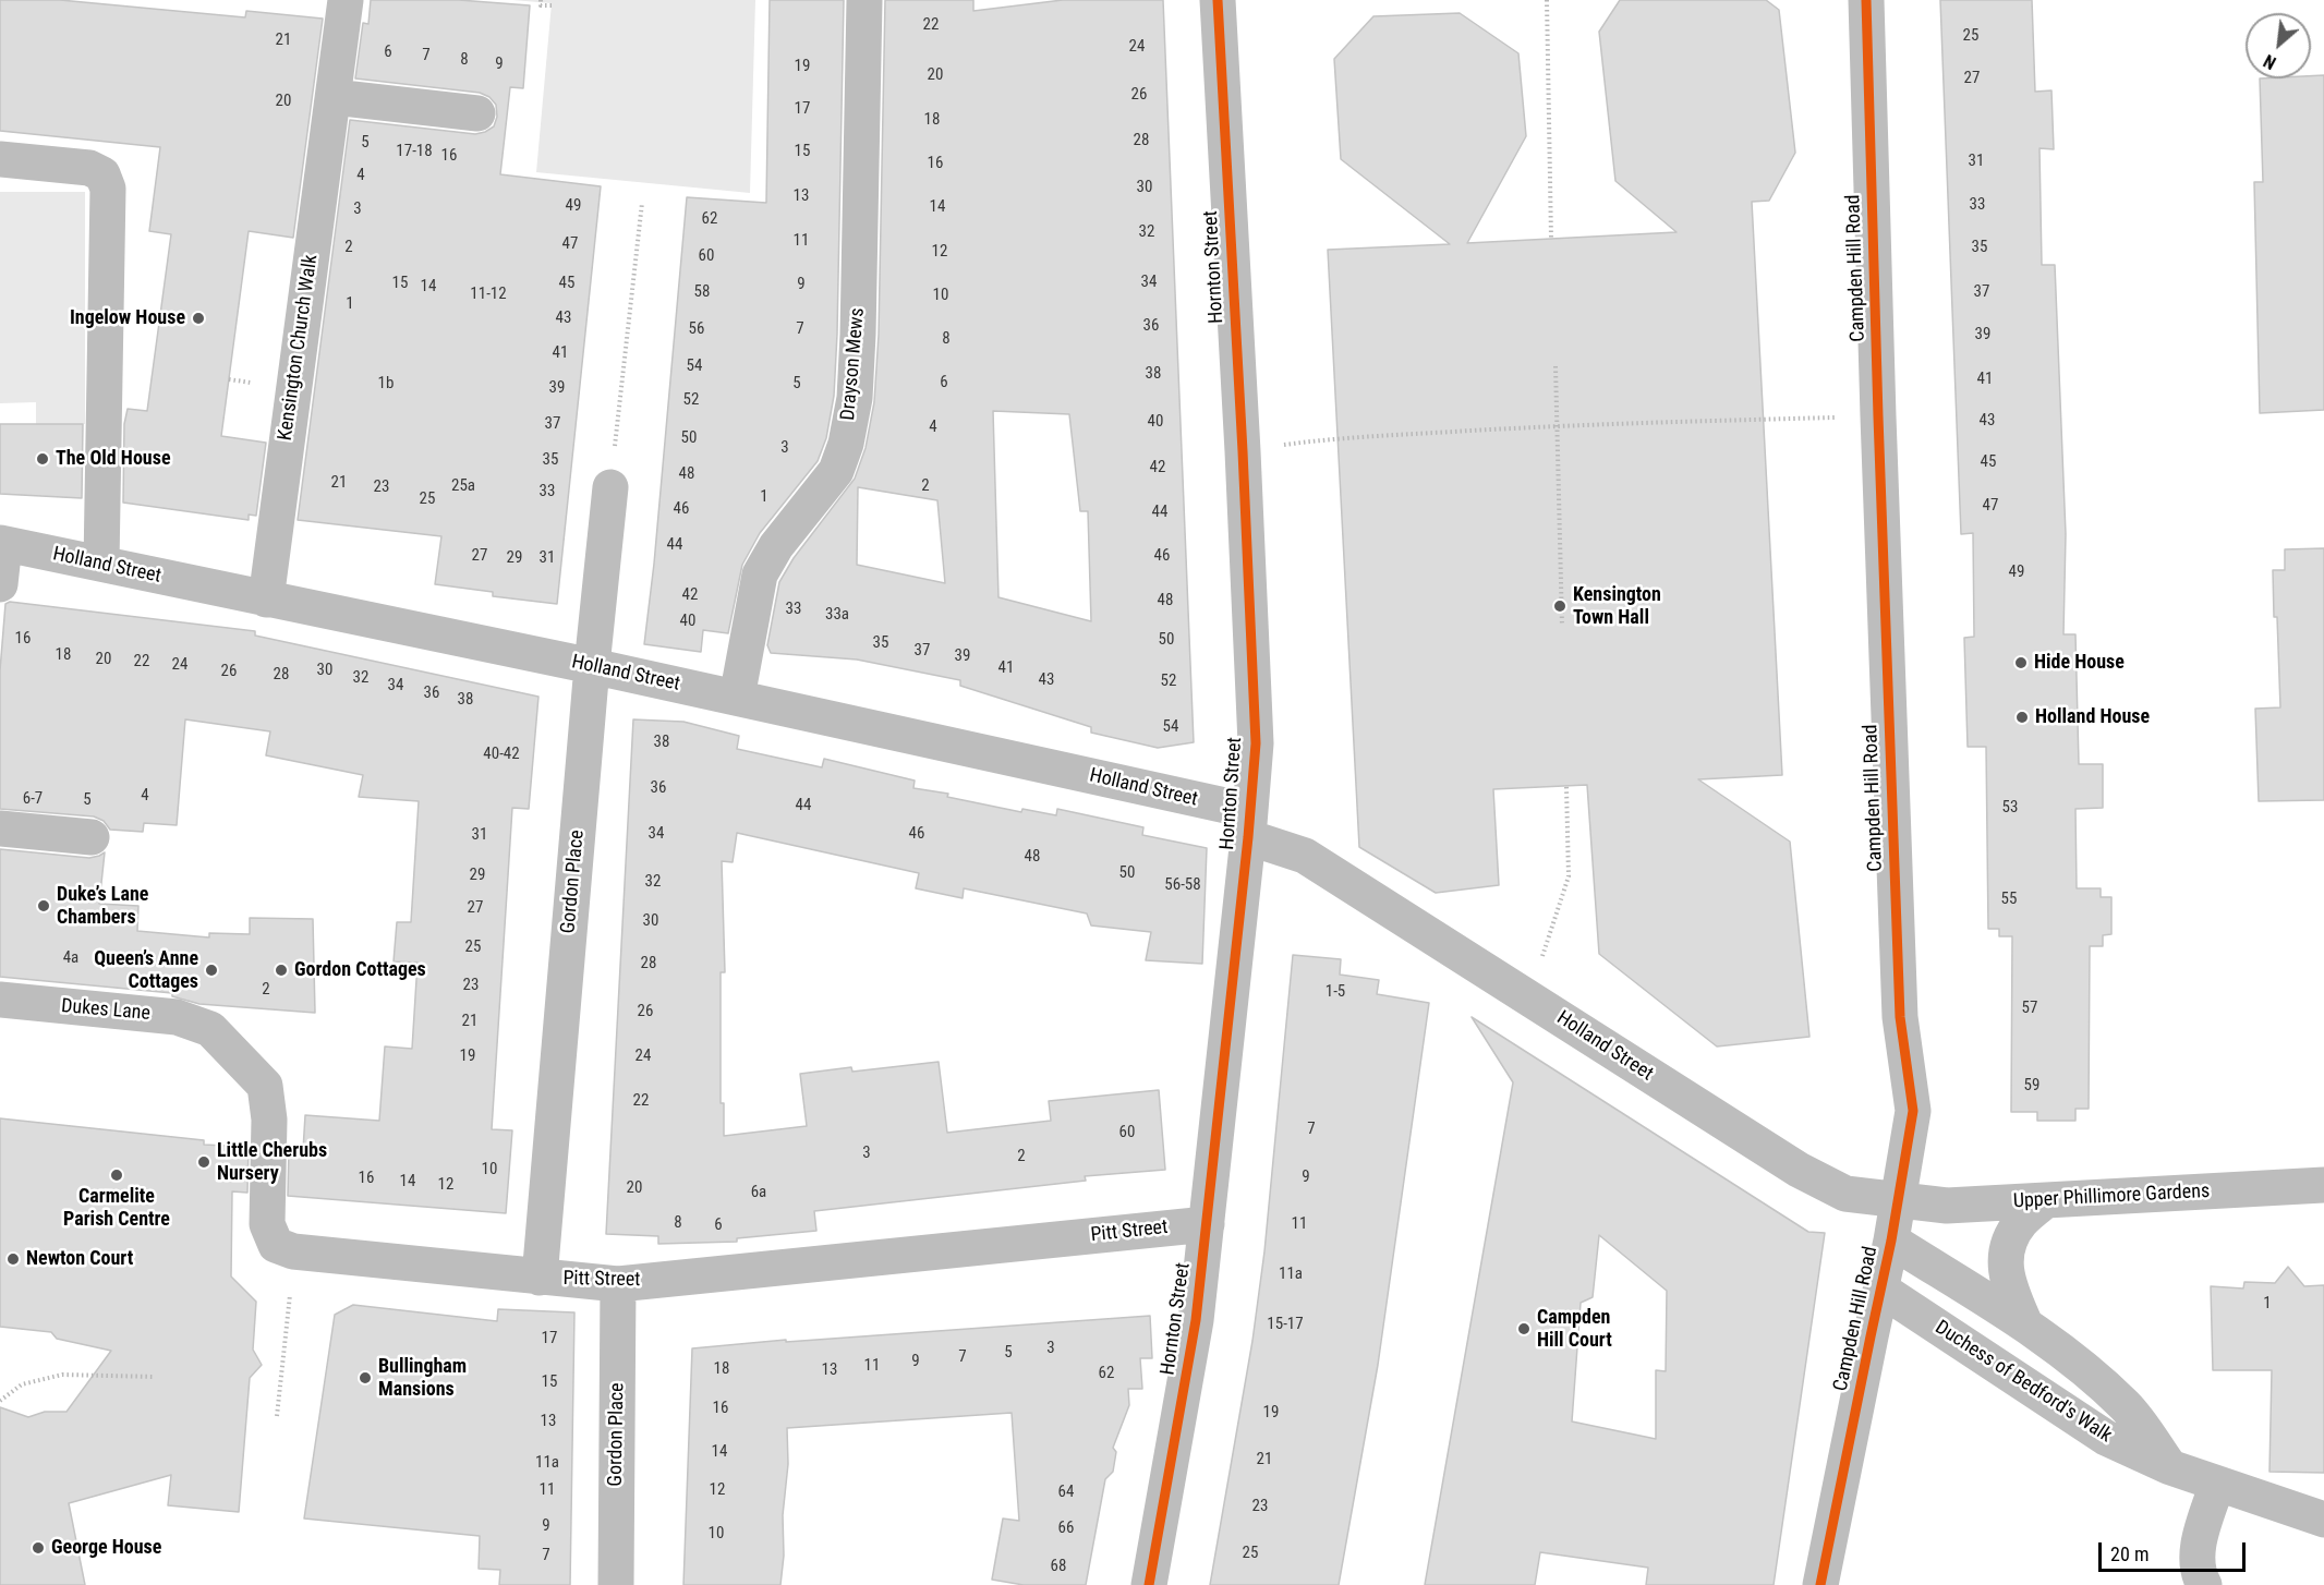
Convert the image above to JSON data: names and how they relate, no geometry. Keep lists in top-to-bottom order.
{
  "streets": {
    "street": [
      "Hornton Street",
      "Campden Hill Road",
      "Kensington Church Walk",
      "Drayson Mews",
      "Holland Street",
      "Gordon Place",
      "Dukes Lane",
      "Upper Phillimore Gardens",
      "Pitt Street",
      "Duchess of Bedford's Walk"
    ]
  },
  "crossings": [
    ["Hornton Street", "Holland Street"],
    ["Hornton Street", "Pitt Street"],
    ["Campden Hill Road", "Holland Street"],
    ["Campden Hill Road", "Upper Phillimore Gardens"],
    ["Campden Hill Road", "Duchess of Bedford's Walk"],
    ["Kensington Church Walk", "Holland Street"],
    ["Drayson Mews", "Holland Street"],
    ["Holland Street", "Gordon Place"],
    ["Holland Street", "Upper Phillimore Gardens"],
    ["Gordon Place", "Pitt Street"],
    ["Dukes Lane", "Pitt Street"]
  ],
  "places": [
    "Ingelow House",
    "The Old House",
    "Kensington Town Hall",
    "Hide House",
    "Holland House",
    "Duke’s Lane Chambers",
    "Queen’s Anne Cottages",
    "Gordon Cottages",
    "Little Cherubs Nursery",
    "Carmelite Parish Centre",
    "Newton Court",
    "Campden Hill Court",
    "Bullingham Mansions",
    "George House"
  ],
  "house_numbers": [
    "22",
    "25",
    "21",
    "24",
    "6",
    "7",
    "8",
    "9",
    "19",
    "20",
    "27",
    "26",
    "20",
    "17",
    "18",
    "28",
    "5",
    "17-18",
    "15",
    "16",
    "31",
    "16",
    "4",
    "30",
    "13",
    "33",
    "49",
    "14",
    "3",
    "62",
    "32",
    "11",
    "47",
    "2",
    "35",
    "12",
    "60",
    "34",
    "15",
    "45",
    "9",
    "14",
    "58",
    "37",
    "11-12",
    "10",
    "1",
    "43",
    "36",
    "56",
    "7",
    "39",
    "8",
    "41",
    "54",
    "38",
    "41",
    "6",
    "1b",
    "5",
    "39",
    "52",
    "43",
    "40",
    "37",
    "4",
    "50",
    "3",
    "35",
    "45",
    "42",
    "48",
    "21",
    "25a",
    "2",
    "23",
    "33",
    "1",
    "25",
    "47",
    "46",
    "44",
    "44",
    "27",
    "46",
    "29",
    "31",
    "49",
    "42",
    "48",
    "33",
    "33a",
    "40",
    "16",
    "50",
    "35",
    "37",
    "18",
    "39",
    "20",
    "22",
    "24",
    "41",
    "30",
    "26",
    "28",
    "32",
    "43",
    "52",
    "34",
    "36",
    "38",
    "54",
    "38",
    "40-42",
    "36",
    "4",
    "6-7",
    "5",
    "44",
    "53",
    "34",
    "46",
    "31",
    "48",
    "50",
    "29",
    "32",
    "56-58",
    "55",
    "27",
    "30",
    "25",
    "4a",
    "28",
    "23",
    "2",
    "1-5",
    "57",
    "26",
    "21",
    "19",
    "24",
    "59",
    "22",
    "7",
    "60",
    "3",
    "2",
    "10",
    "9",
    "16",
    "14",
    "12",
    "20",
    "6a",
    "8",
    "11",
    "6",
    "11a",
    "1",
    "15-17",
    "17",
    "3",
    "5",
    "7",
    "9",
    "11",
    "18",
    "13",
    "62",
    "15",
    "16",
    "19",
    "13",
    "14",
    "21",
    "11a",
    "11",
    "12",
    "64",
    "23",
    "9",
    "66",
    "10",
    "25",
    "7",
    "68"
  ],
  "scale_bar": "20 m",
  "north": "bottom left"
}
